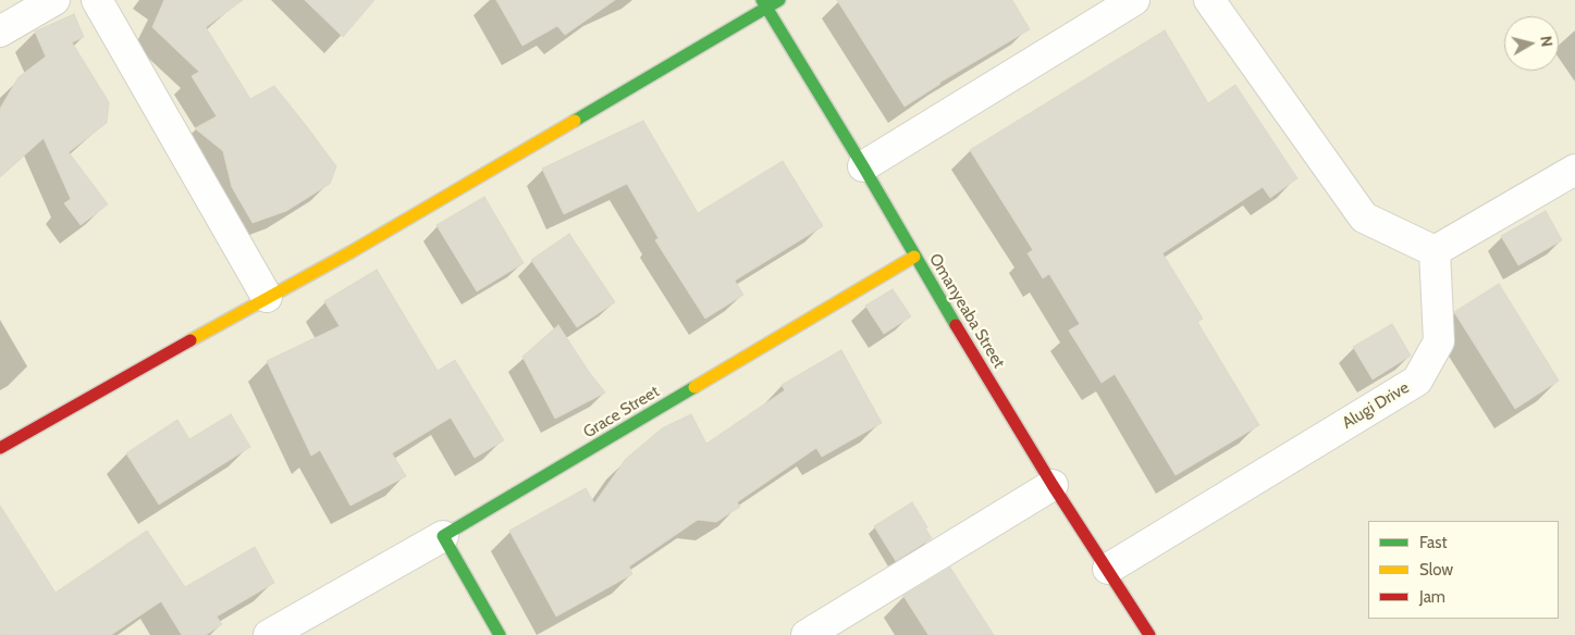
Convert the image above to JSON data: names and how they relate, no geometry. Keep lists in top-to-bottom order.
{
  "streets": {
    "street": ["Omanyeaba Street", "Alugi Drive", "Grace Street"]
  },
  "crossings": [
    ["Omanyeaba Street", "Alugi Drive"],
    ["Omanyeaba Street", "Grace Street"]
  ],
  "legend": ["Fast", "Slow", "Jam"],
  "north": "right"
}
